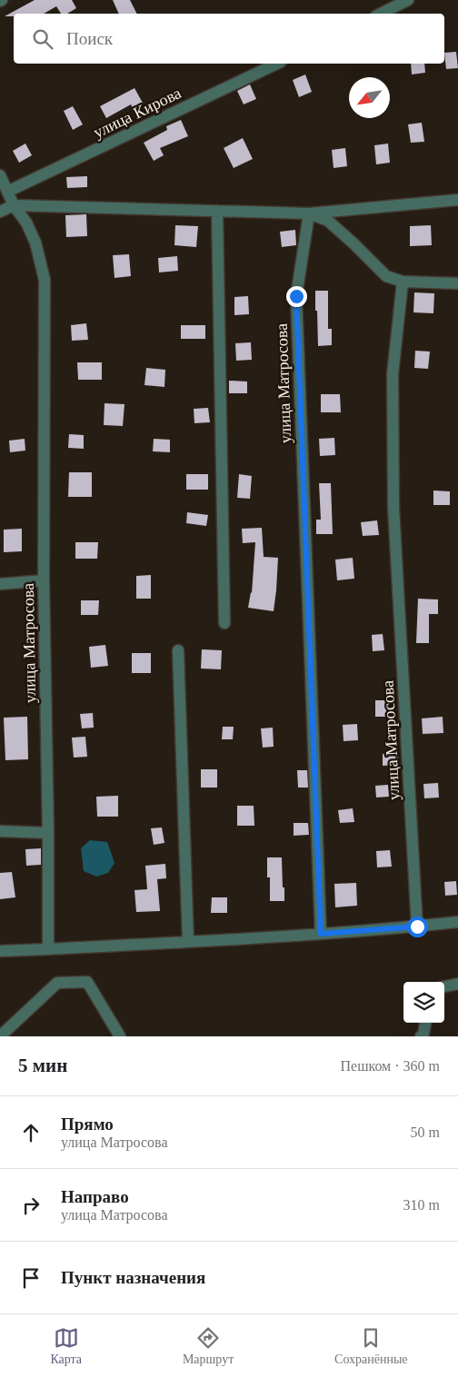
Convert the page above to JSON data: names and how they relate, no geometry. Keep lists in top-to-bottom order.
{
  "streets": {
    "street": ["улица Кирова", "улица Матросова"]
  },
  "crossings": [
    ["улица Кирова", "улица Матросова"]
  ],
  "north": "bottom left",
  "page": {
    "search": "Поиск",
    "heading": ["5 мин", "Пешком · 360 m"],
    "list": [
      ["Прямо", "улица Матросова", "50 m"],
      ["Направо", "улица Матросова", "310 m"],
      "Пункт назначения"
    ],
    "nav": ["Карта", "Маршрут", "Сохранённые"]
  }
}
